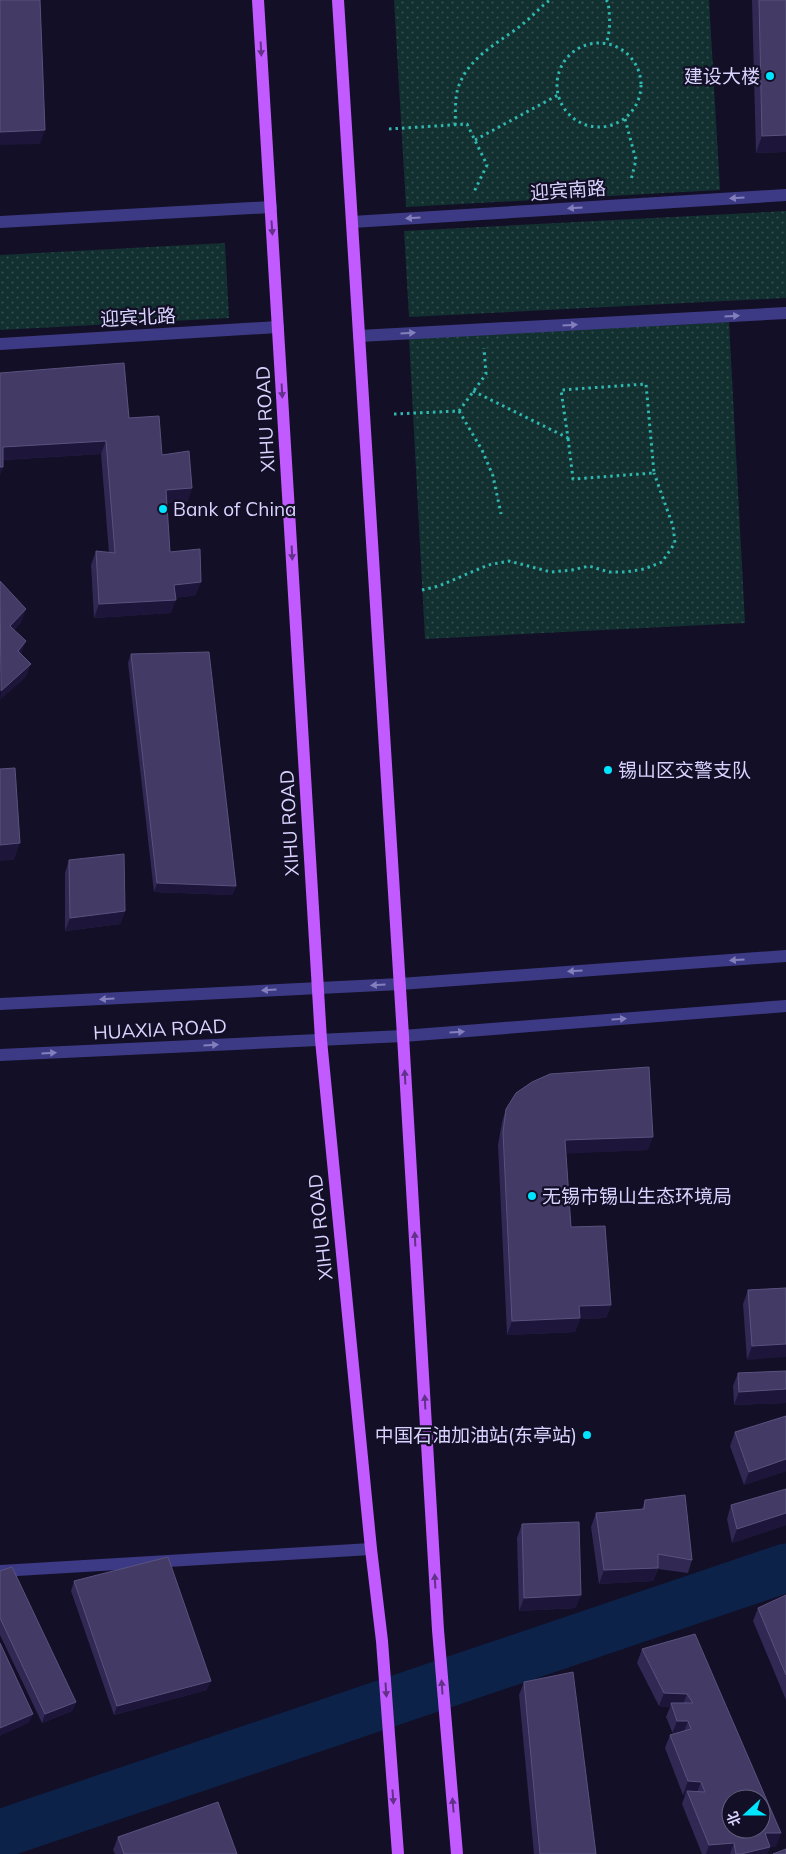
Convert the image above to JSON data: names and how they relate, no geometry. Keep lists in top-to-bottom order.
{
  "streets": {
    "main road": ["XIHU ROAD"],
    "street": ["迎宾南路", "迎宾北路", "HUAXIA ROAD"]
  },
  "crossings": [
    ["迎宾北路", "XIHU ROAD"],
    ["XIHU ROAD", "HUAXIA ROAD"]
  ],
  "one_way": ["迎宾南路"],
  "places": [
    "建设大楼",
    "Bank of China",
    "锡山区交警支队",
    "无锡市锡山生态环境局",
    "中国石油加油站(东亭站)"
  ],
  "north": "left"
}
